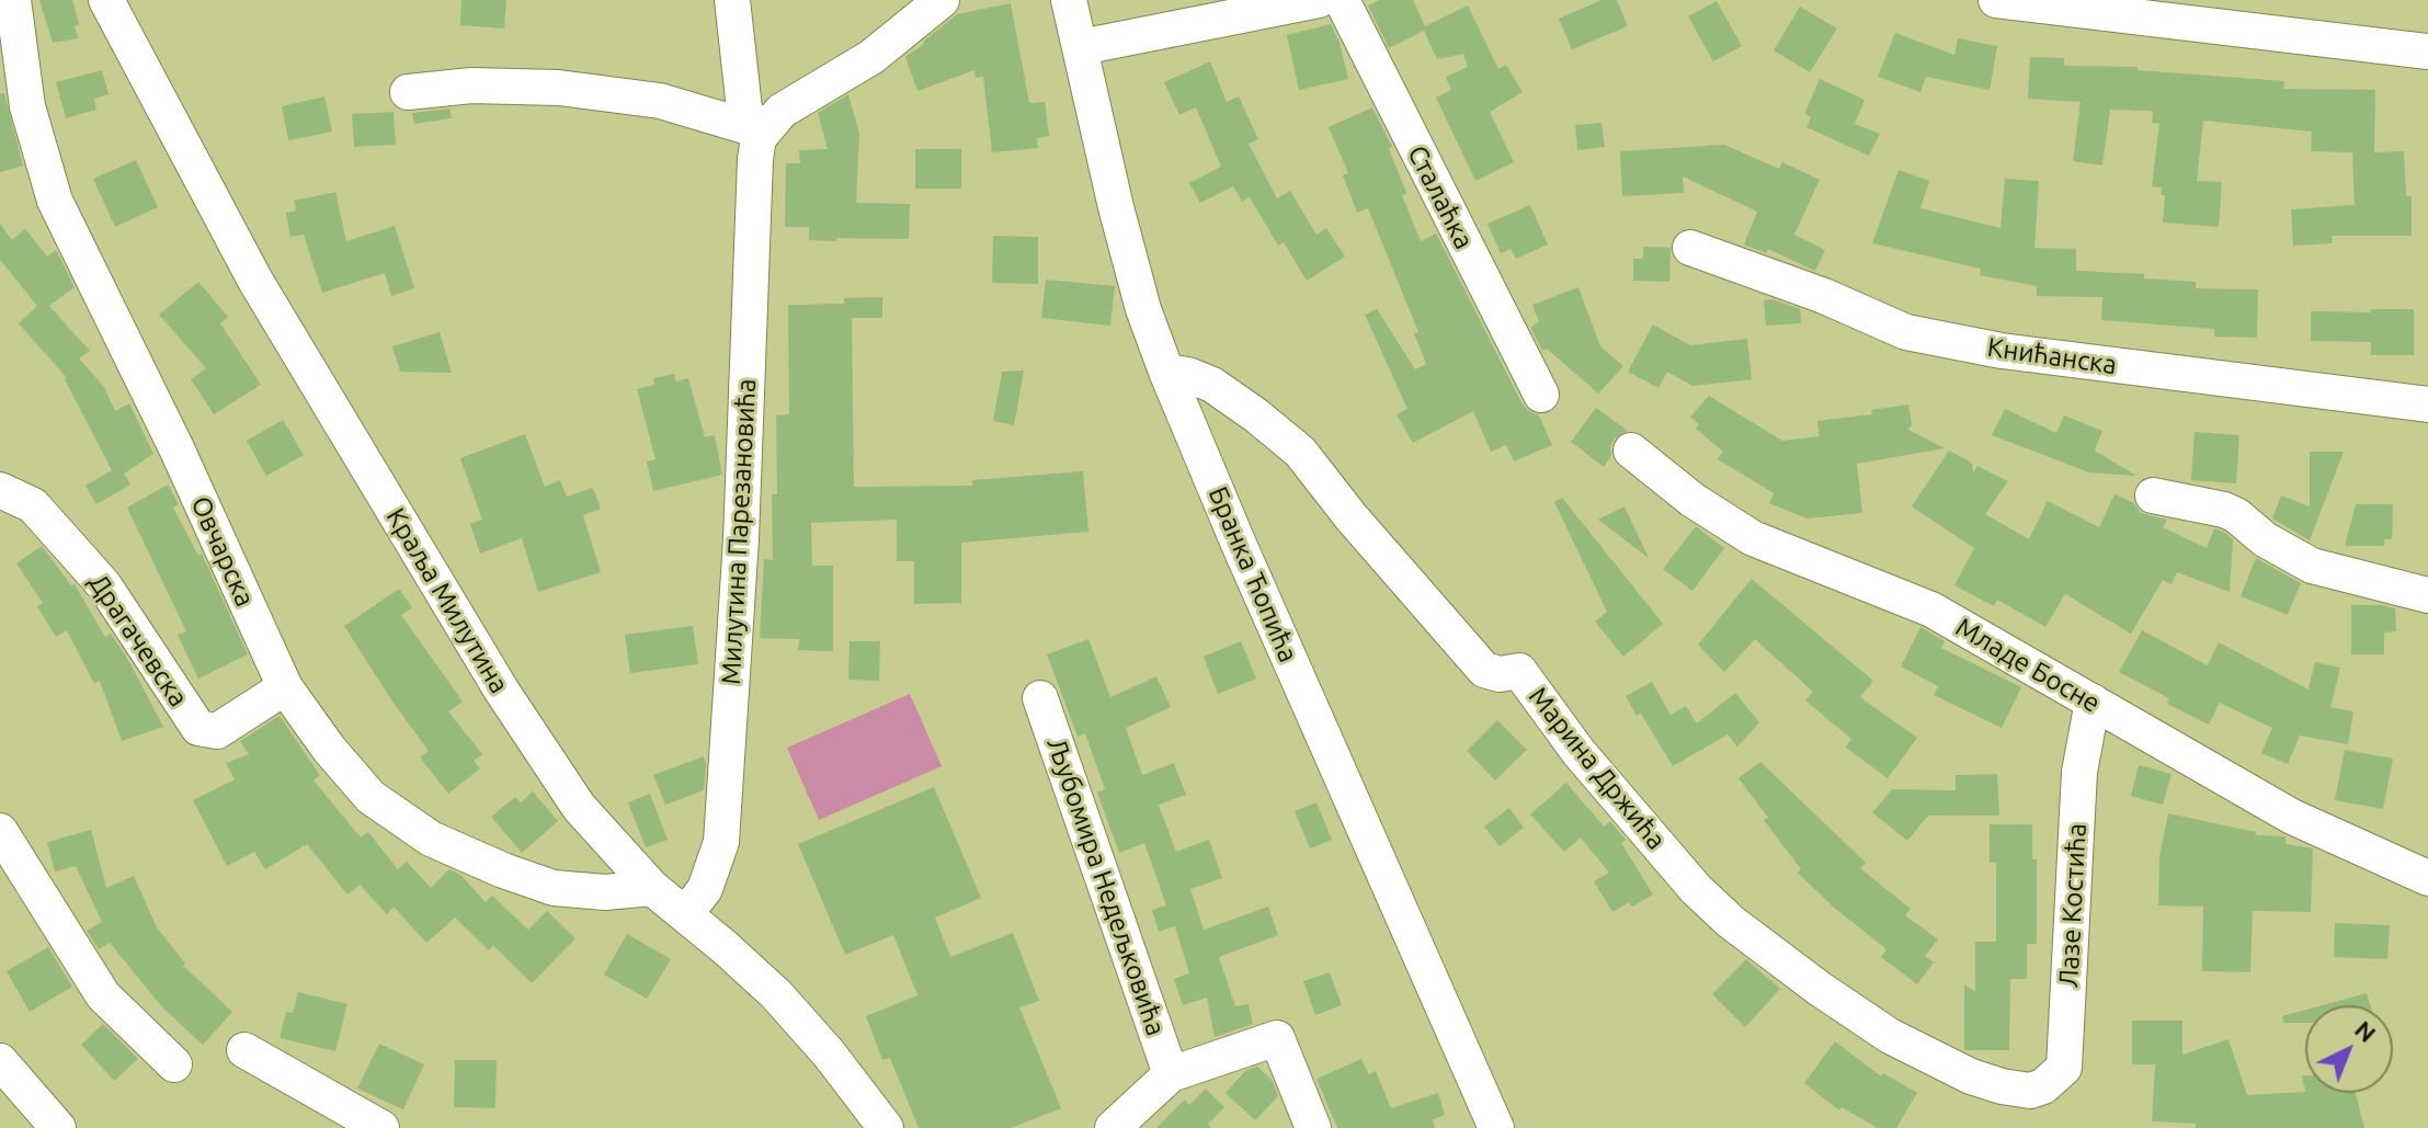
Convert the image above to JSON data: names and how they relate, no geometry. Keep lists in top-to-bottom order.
{
  "streets": {
    "street": [
      "Сталаћка",
      "Книћанска",
      "Милутина Парезановића",
      "Овчарска",
      "Бранка Ћопића",
      "Краља Милутина",
      "Драгачевска",
      "Младе Босне",
      "Марина Држића",
      "Љубомира Недељковића",
      "Лазе Костића"
    ]
  },
  "crossings": [
    ["Милутина Парезановића", "Краља Милутина"],
    ["Овчарска", "Краља Милутина"],
    ["Овчарска", "Драгачевска"],
    ["Бранка Ћопића", "Марина Држића"],
    ["Младе Босне", "Лазе Костића"],
    ["Марина Држића", "Лазе Костића"]
  ],
  "north": "top right"
}
